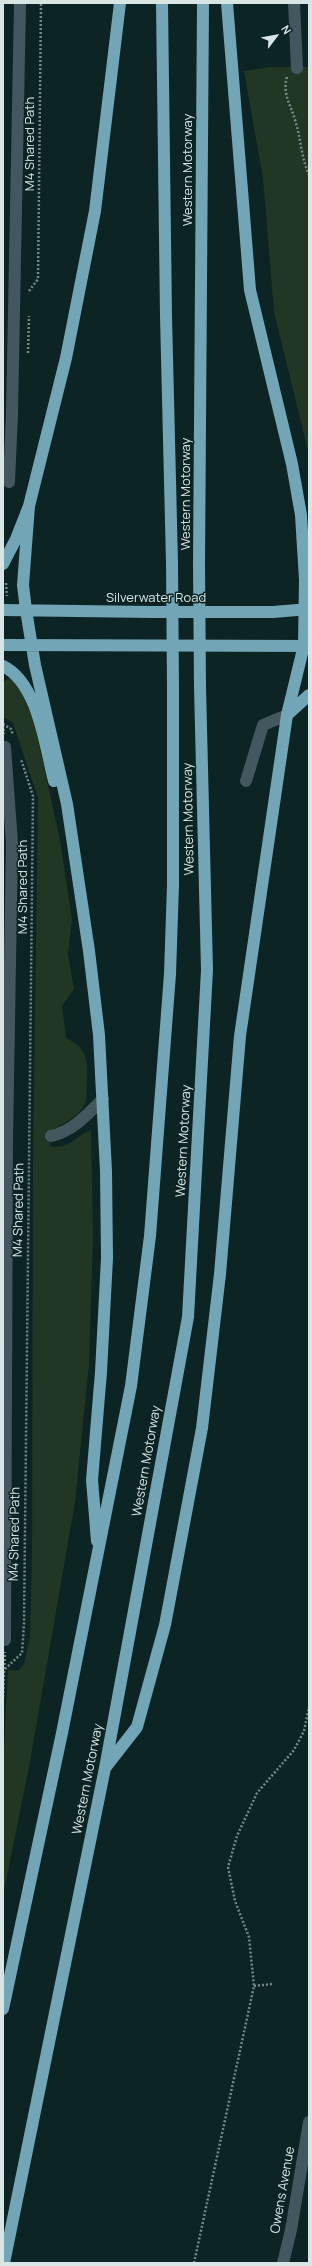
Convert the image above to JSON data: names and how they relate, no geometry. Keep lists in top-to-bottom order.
{
  "streets": {
    "highway": ["Western Motorway", "Silverwater Road"],
    "street": ["Owens Avenue"],
    "path": ["M4 Shared Path"]
  },
  "north": "top right"
}
